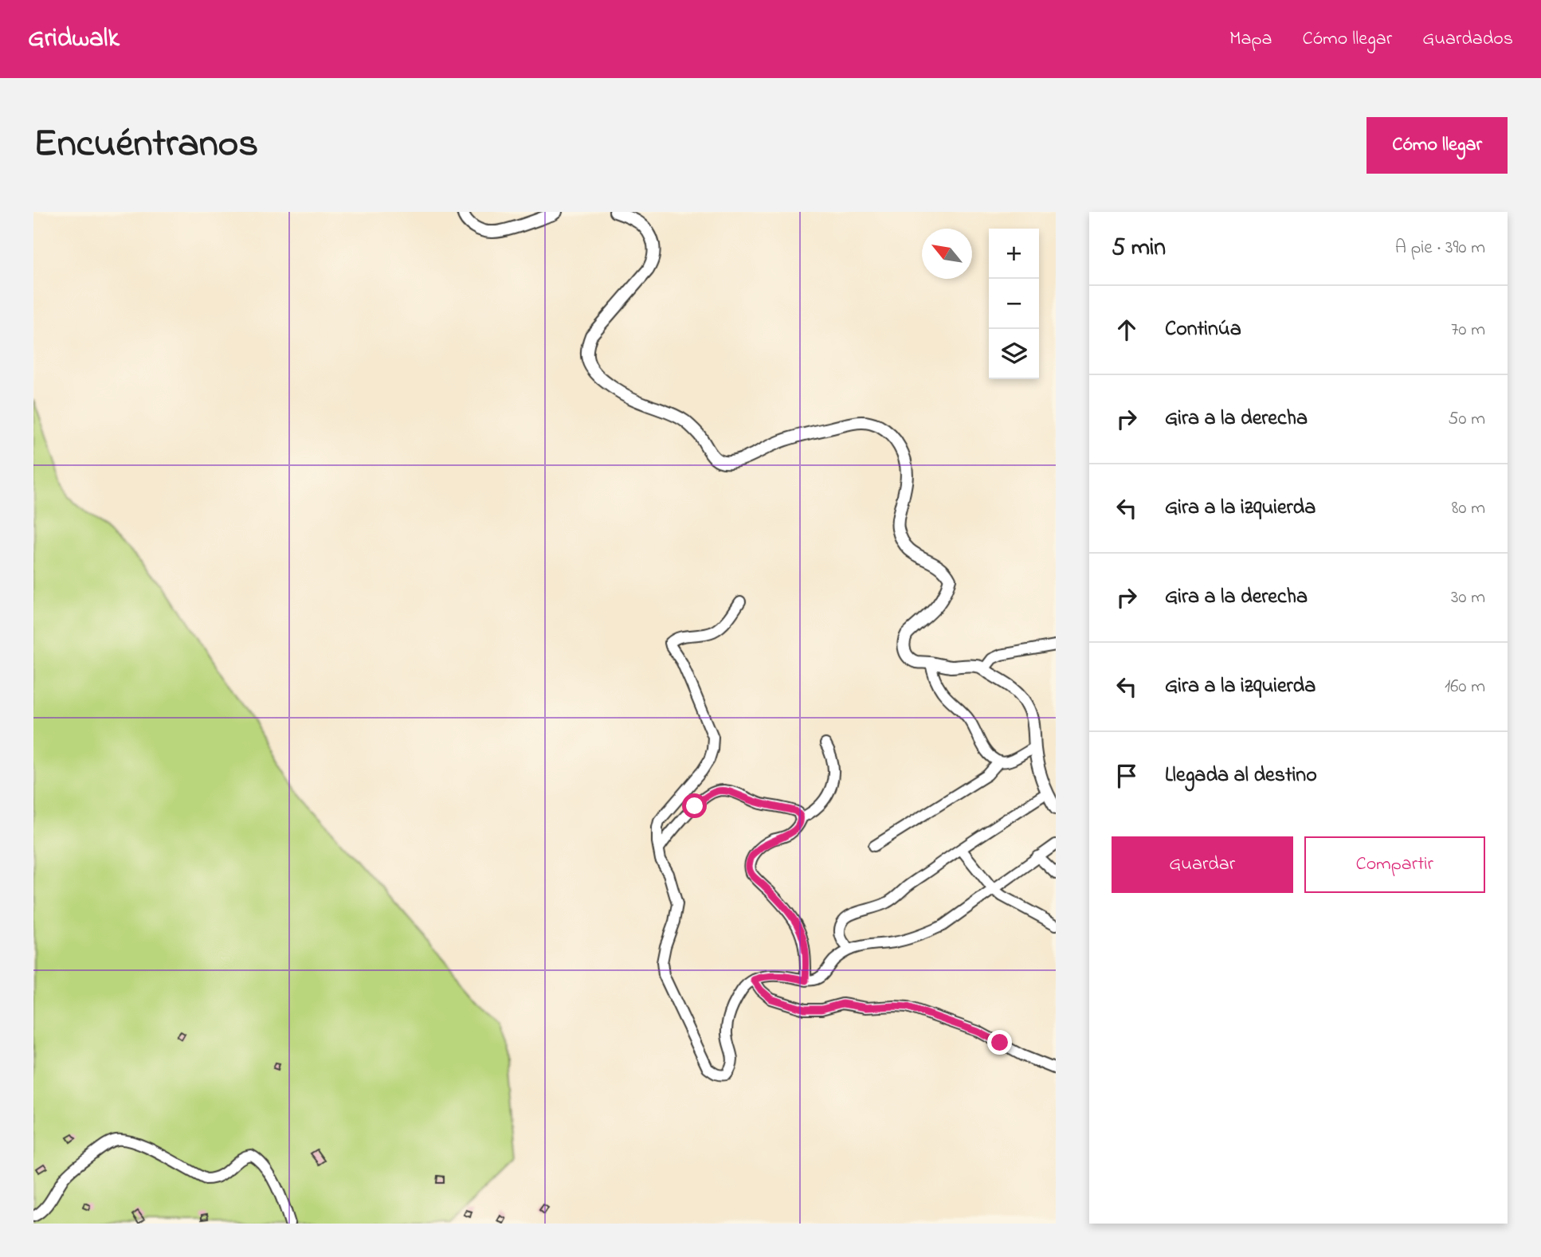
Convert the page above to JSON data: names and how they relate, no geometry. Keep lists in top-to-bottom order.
{
  "north": "top left",
  "page": {
    "header": "Gridwalk",
    "nav": ["Mapa", "Cómo llegar", "Guardados"],
    "title": "Encuéntranos",
    "buttons": [
      "Cómo llegar",
      ["Guardar", "Compartir"]
    ],
    "heading": ["5 min", "A pie · 390 m"],
    "map_buttons": ["+", "−"],
    "list": [
      ["Continúa", "70 m"],
      ["Gira a la derecha", "50 m"],
      ["Gira a la izquierda", "80 m"],
      ["Gira a la derecha", "30 m"],
      ["Gira a la izquierda", "160 m"],
      "Llegada al destino"
    ]
  }
}
